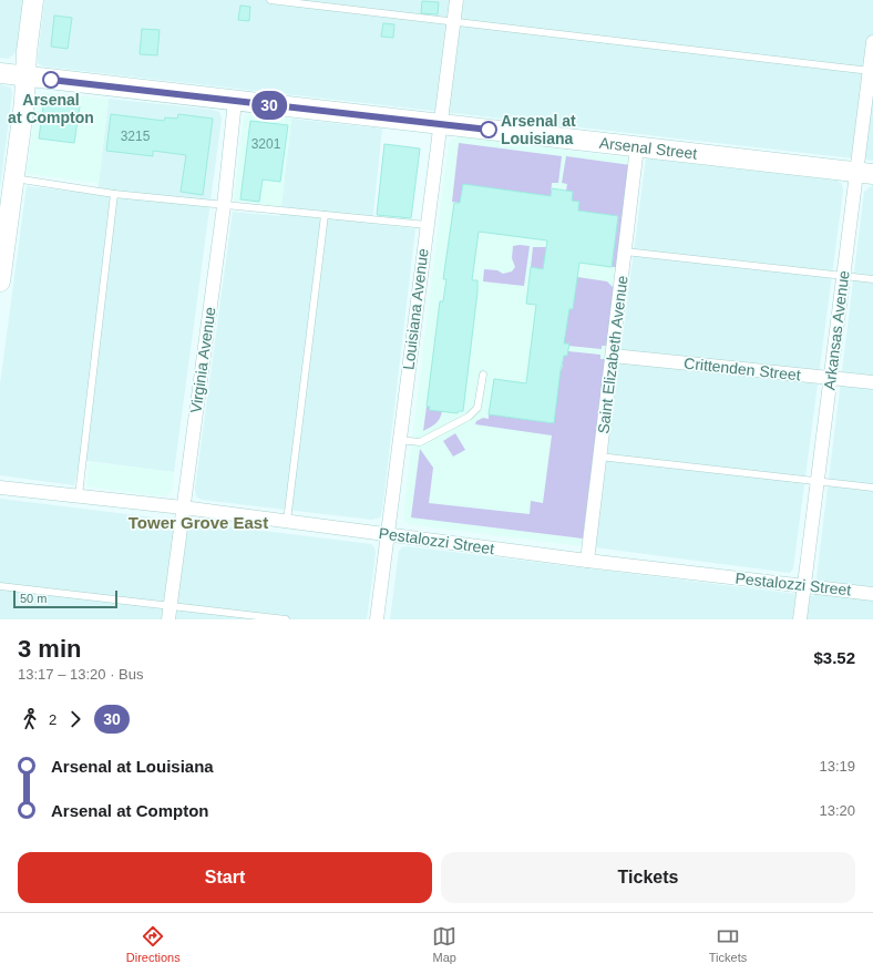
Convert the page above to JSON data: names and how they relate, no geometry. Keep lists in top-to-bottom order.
{
  "streets": {
    "main road": ["Arsenal Street"],
    "street": [
      "Louisiana Avenue",
      "Arkansas Avenue",
      "Saint Elizabeth Avenue",
      "Virginia Avenue",
      "Crittenden Street",
      "Pestalozzi Street"
    ]
  },
  "crossings": [
    ["Arsenal Street", "Louisiana Avenue"],
    ["Arsenal Street", "Arkansas Avenue"],
    ["Arsenal Street", "Saint Elizabeth Avenue"],
    ["Arsenal Street", "Virginia Avenue"],
    ["Louisiana Avenue", "Pestalozzi Street"],
    ["Arkansas Avenue", "Crittenden Street"],
    ["Arkansas Avenue", "Pestalozzi Street"],
    ["Saint Elizabeth Avenue", "Crittenden Street"],
    ["Saint Elizabeth Avenue", "Pestalozzi Street"],
    ["Virginia Avenue", "Pestalozzi Street"]
  ],
  "districts": ["Tower Grove East"],
  "places": ["Arsenal at Compton", "Arsenal at Louisiana"],
  "lines": ["bus line 30"],
  "house_numbers": ["3215", "3201"],
  "scale_bar": "50 m",
  "page": {
    "on_map": "30",
    "scale": "50 m",
    "heading": ["3 min", "13:17 – 13:20 · Bus", "$3.52"],
    "legs": ["2", "30"],
    "list": [
      {
        "name": "Arsenal at Louisiana",
        "value": "13:19"
      },
      {
        "name": "Arsenal at Compton",
        "value": "13:20"
      }
    ],
    "buttons": ["Start", "Tickets"],
    "tabs": ["Directions", "Map", "Tickets"]
  }
}
